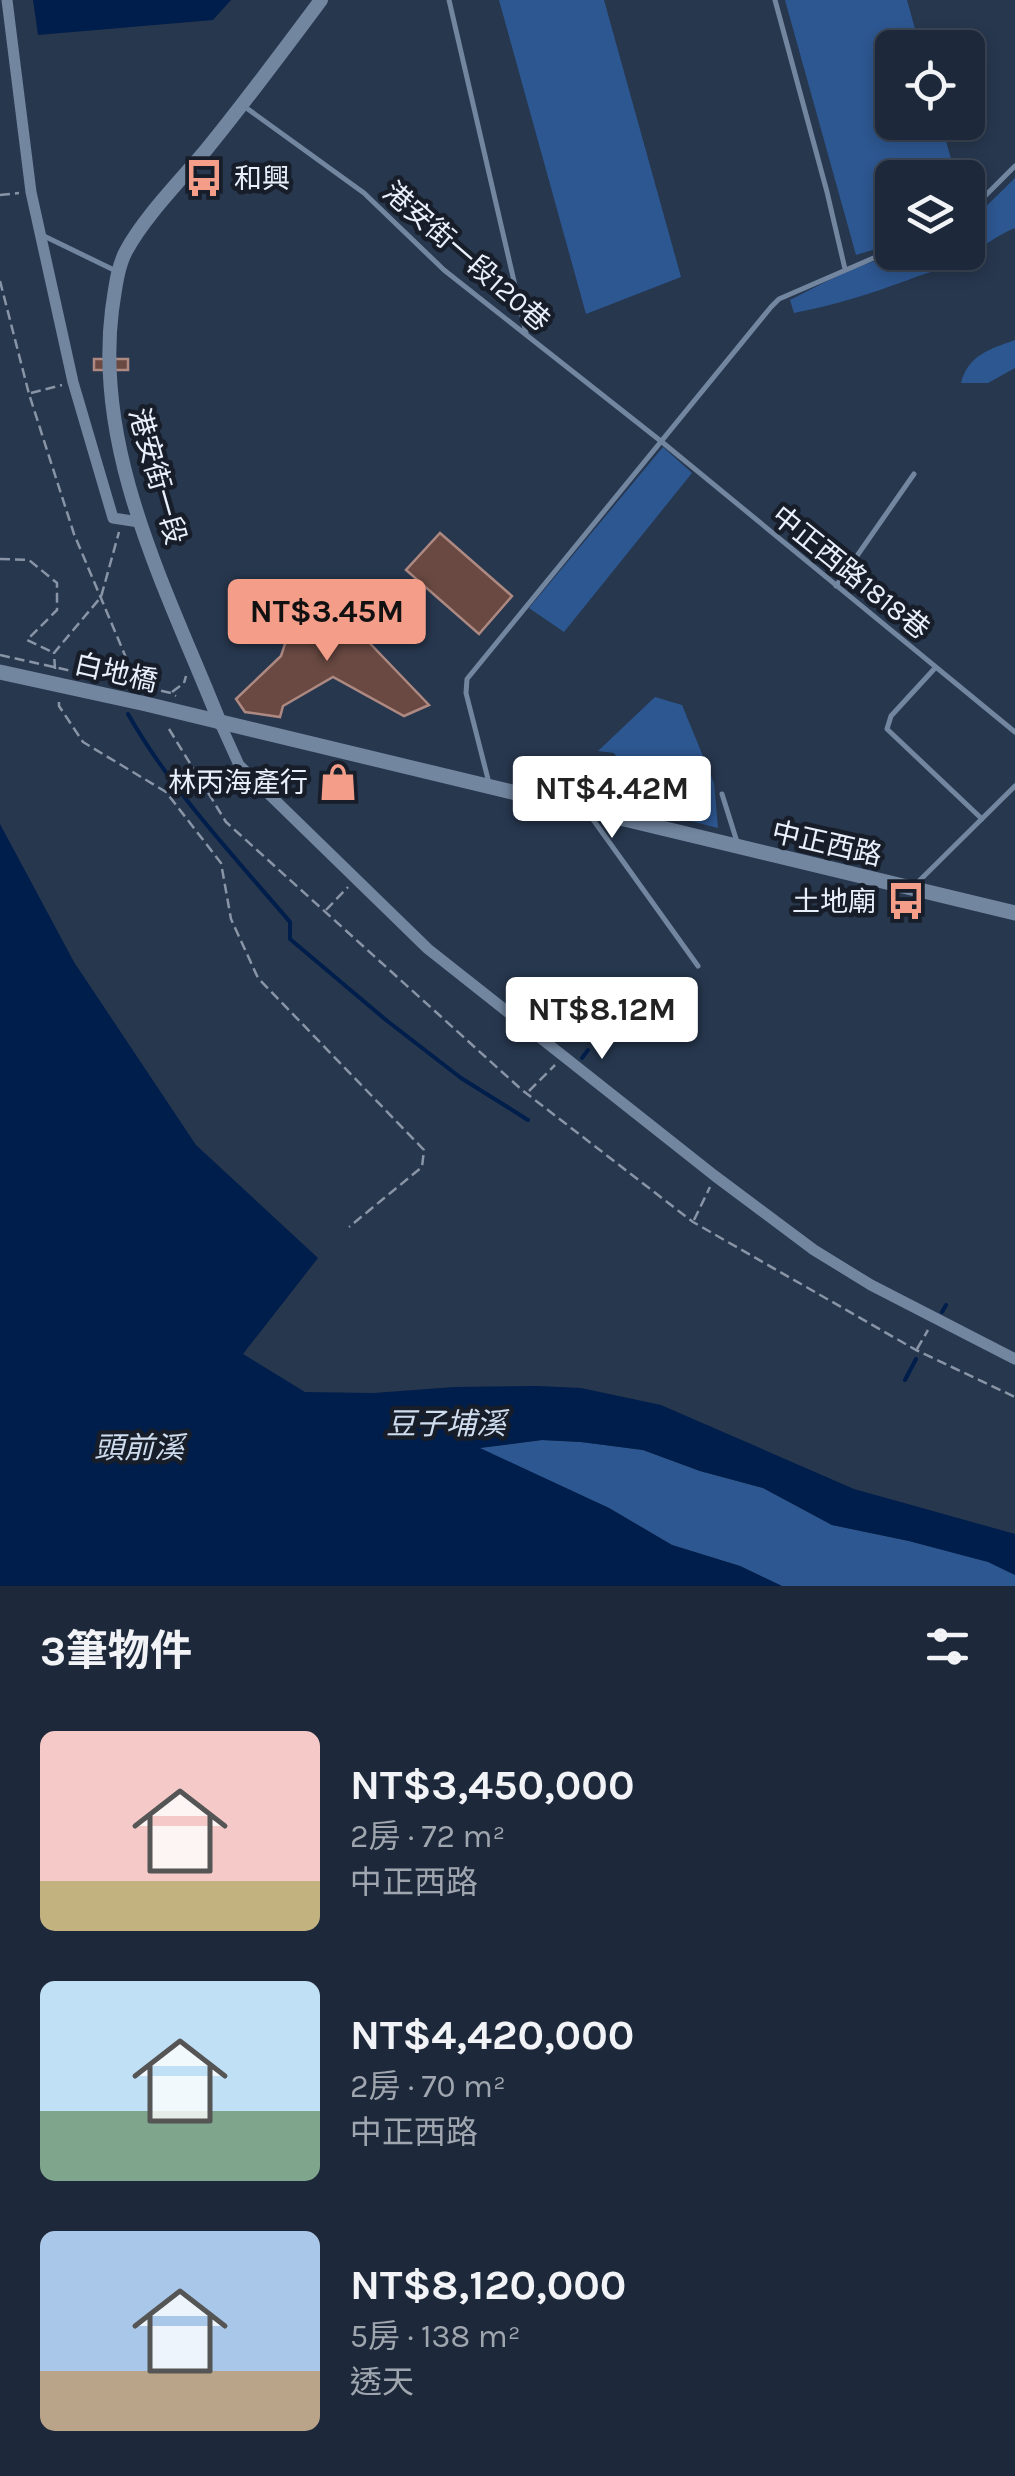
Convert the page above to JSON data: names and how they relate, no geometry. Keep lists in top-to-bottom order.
{
  "streets": {
    "main road": ["白地橋", "中正西路"],
    "street": ["港安街一段"],
    "lane": ["港安街一段120巷", "中正西路1818巷"]
  },
  "crossings": [
    ["港安街一段120巷", "港安街一段"],
    ["港安街一段120巷", "中正西路1818巷"],
    ["港安街一段", "白地橋"],
    ["港安街一段", "中正西路"],
    ["白地橋", "中正西路"]
  ],
  "water": ["豆子埔溪", "頭前溪"],
  "places": {
    "bus stop": ["和興", "土地廟"],
    "shop": ["林丙海產行"]
  },
  "page": {
    "price": ["NT$3.45M", "NT$4.42M", "NT$8.12M"],
    "heading": "3筆物件",
    "list": [
      {
        "name": "NT$3,450,000",
        "note": "2房 · 72 m² · 中正西路"
      },
      {
        "name": "NT$4,420,000",
        "note": "2房 · 70 m² · 中正西路"
      },
      {
        "name": "NT$8,120,000",
        "note": "5房 · 138 m² · 透天"
      }
    ]
  }
}
